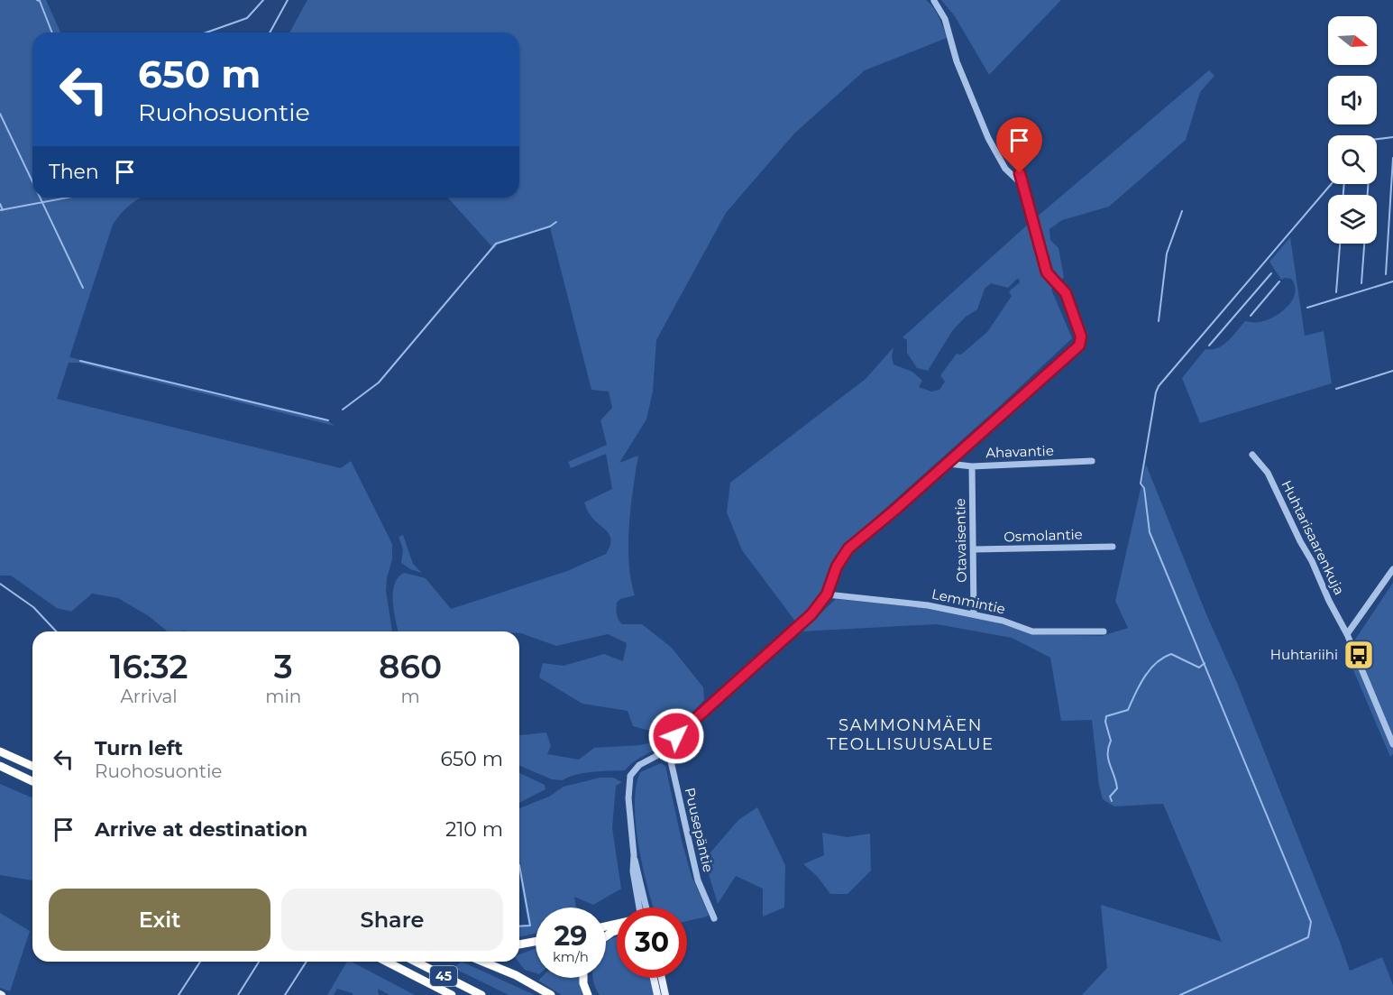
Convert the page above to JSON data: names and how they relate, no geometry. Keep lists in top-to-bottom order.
{
  "streets": {
    "highway": ["45"],
    "street": [
      "Ahavantie",
      "Osmolantie",
      "Huhtarisaarenkuja",
      "Otavaisentie",
      "Lemmintie",
      "Puusepäntie"
    ]
  },
  "crossings": [
    ["Ahavantie", "Otavaisentie"],
    ["Osmolantie", "Otavaisentie"],
    ["Otavaisentie", "Lemmintie"]
  ],
  "districts": ["SAMMONMÄEN TEOLLISUUSALUE"],
  "places": {
    "bus stop": ["Huhtariihi"]
  },
  "north": "right",
  "page": {
    "turn": ["650 m", "Ruohosuontie"],
    "then": "Then",
    "eta": [
      "16:32",
      "Arrival",
      "3",
      "min",
      "860",
      "m"
    ],
    "list": [
      {
        "name": "Turn left",
        "note": "Ruohosuontie",
        "value": "650 m"
      },
      {
        "name": "Arrive at destination",
        "value": "210 m"
      }
    ],
    "buttons": ["Exit", "Share"],
    "speed": "29 km/h",
    "limit": "30"
  }
}
